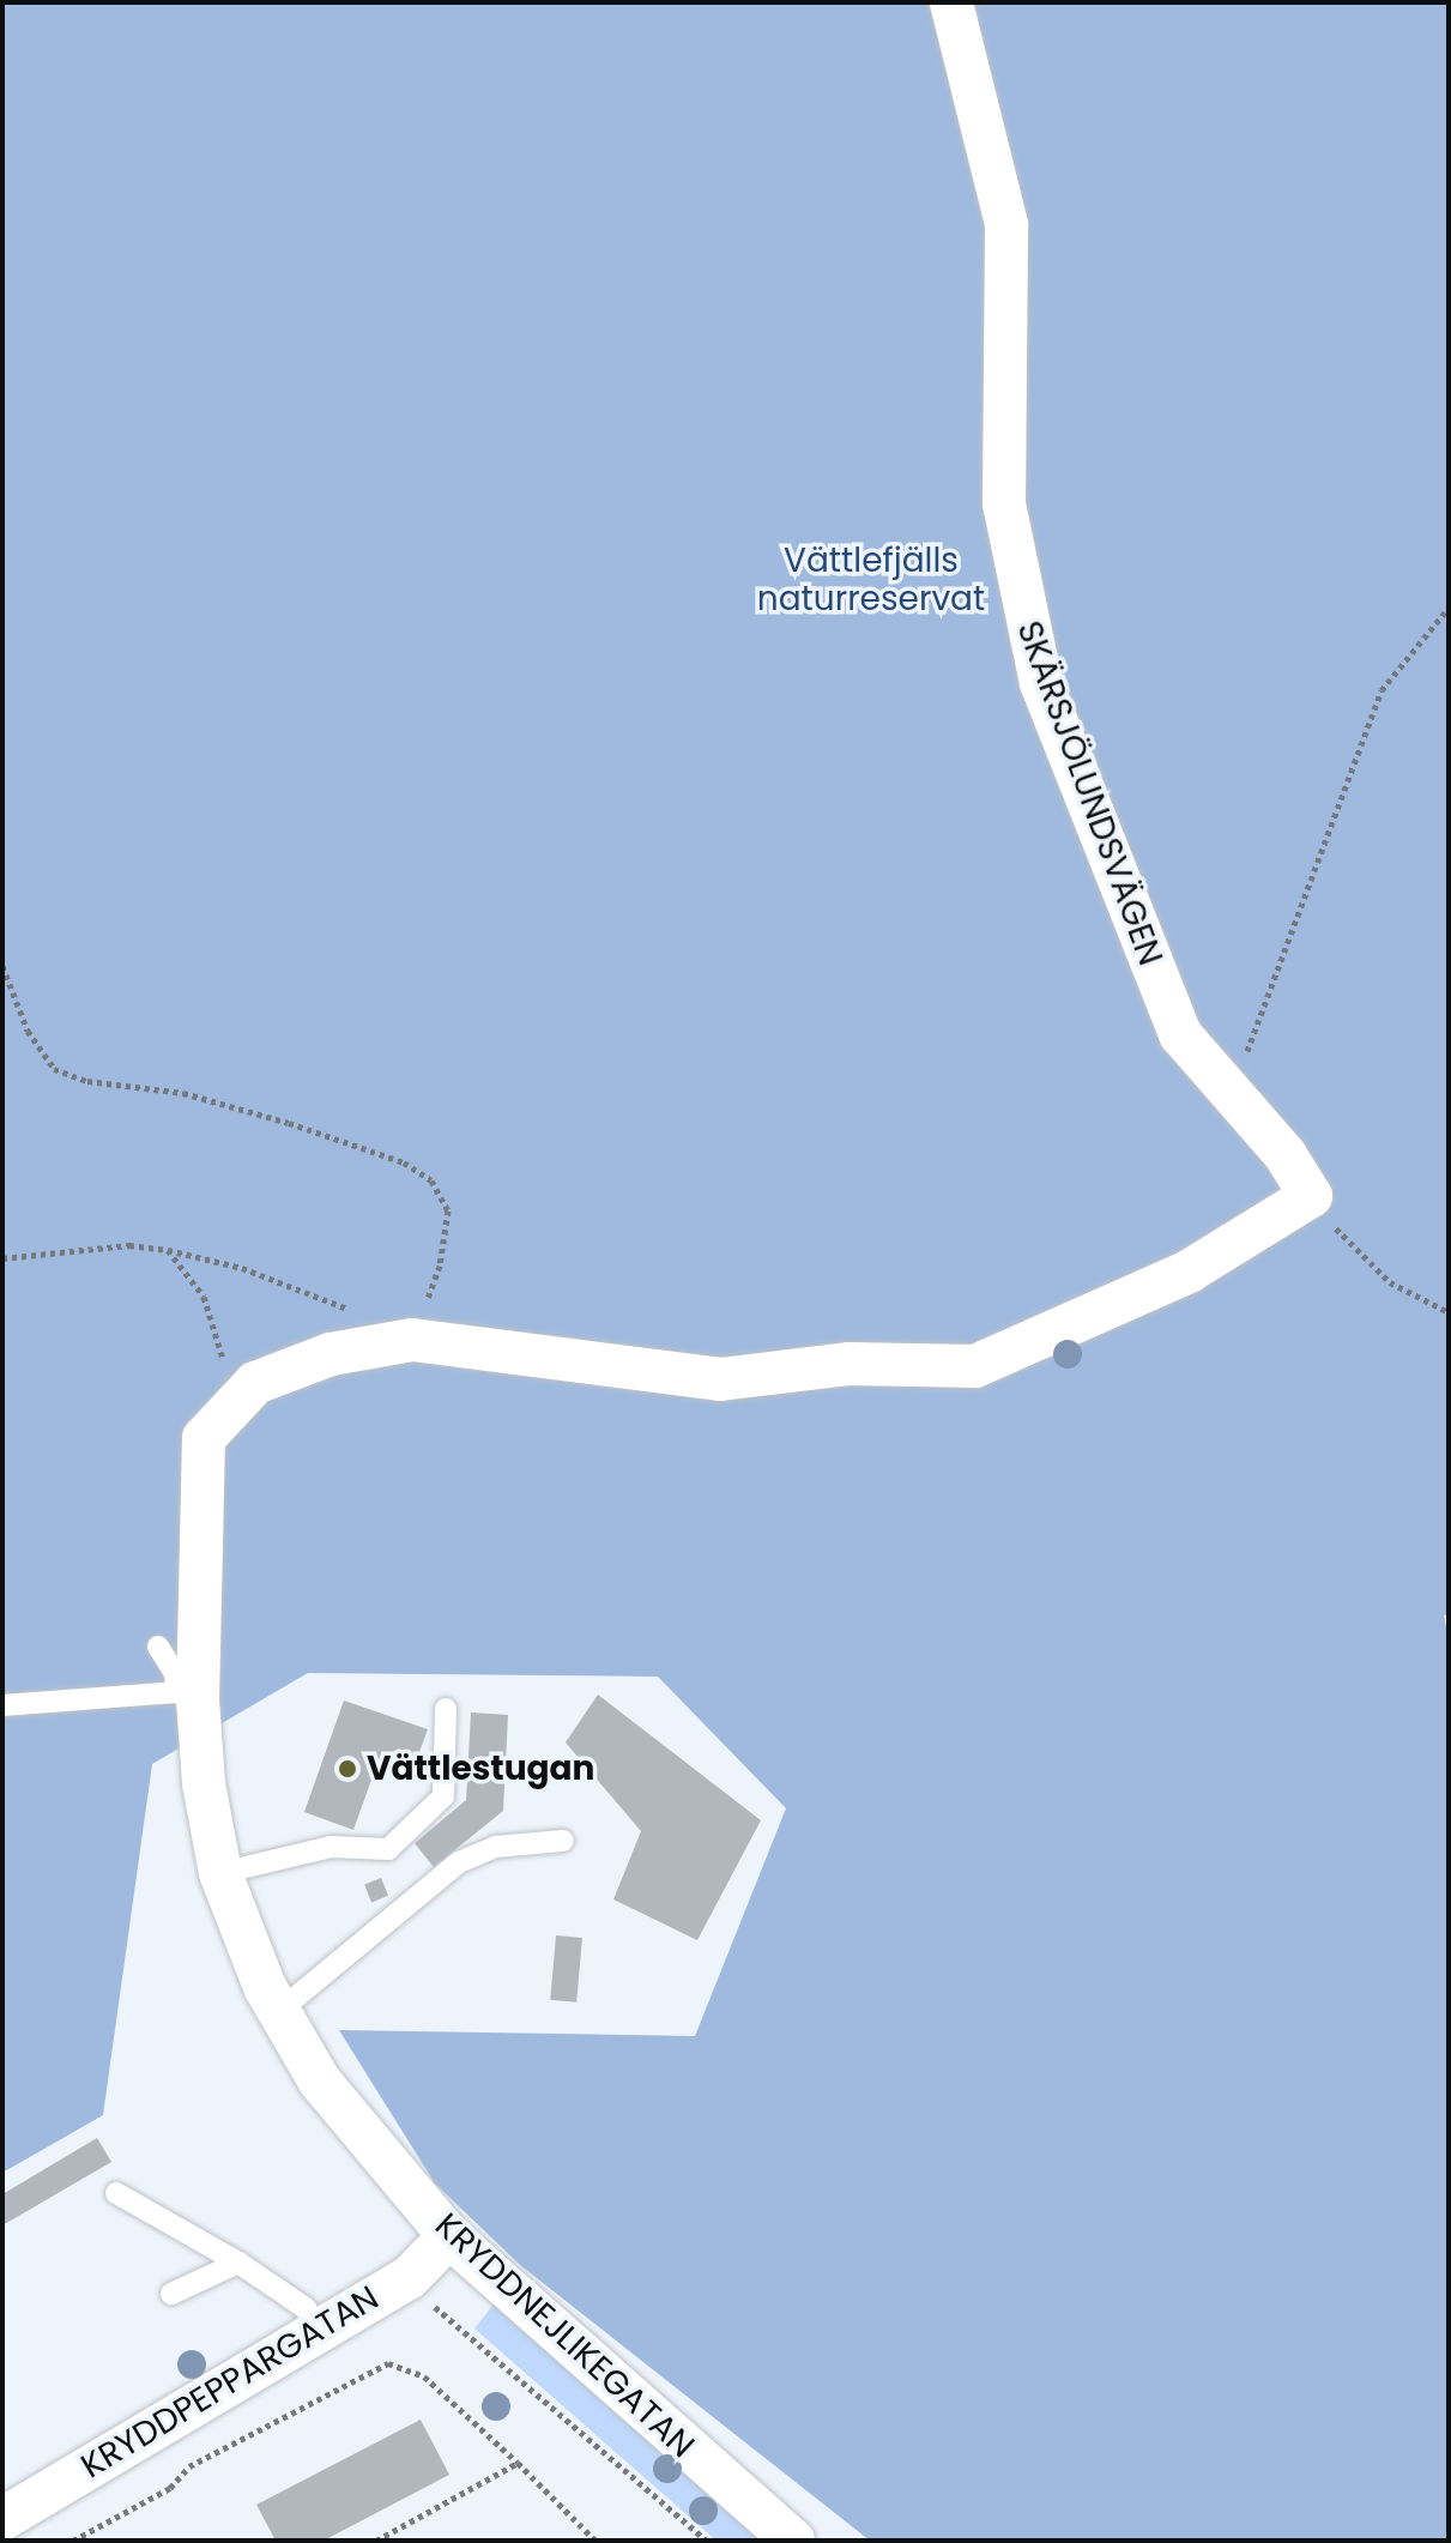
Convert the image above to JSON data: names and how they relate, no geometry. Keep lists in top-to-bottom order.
{
  "streets": {
    "street": ["SKÄRSJÖLUNDSVÄGEN", "KRYDDNEJLIKEGATAN", "KRYDDPEPPARGATAN"]
  },
  "crossings": [
    ["SKÄRSJÖLUNDSVÄGEN", "KRYDDNEJLIKEGATAN"],
    ["KRYDDNEJLIKEGATAN", "KRYDDPEPPARGATAN"]
  ],
  "parks": ["Vättlefjälls naturreservat"],
  "places": ["Vättlestugan"]
}
